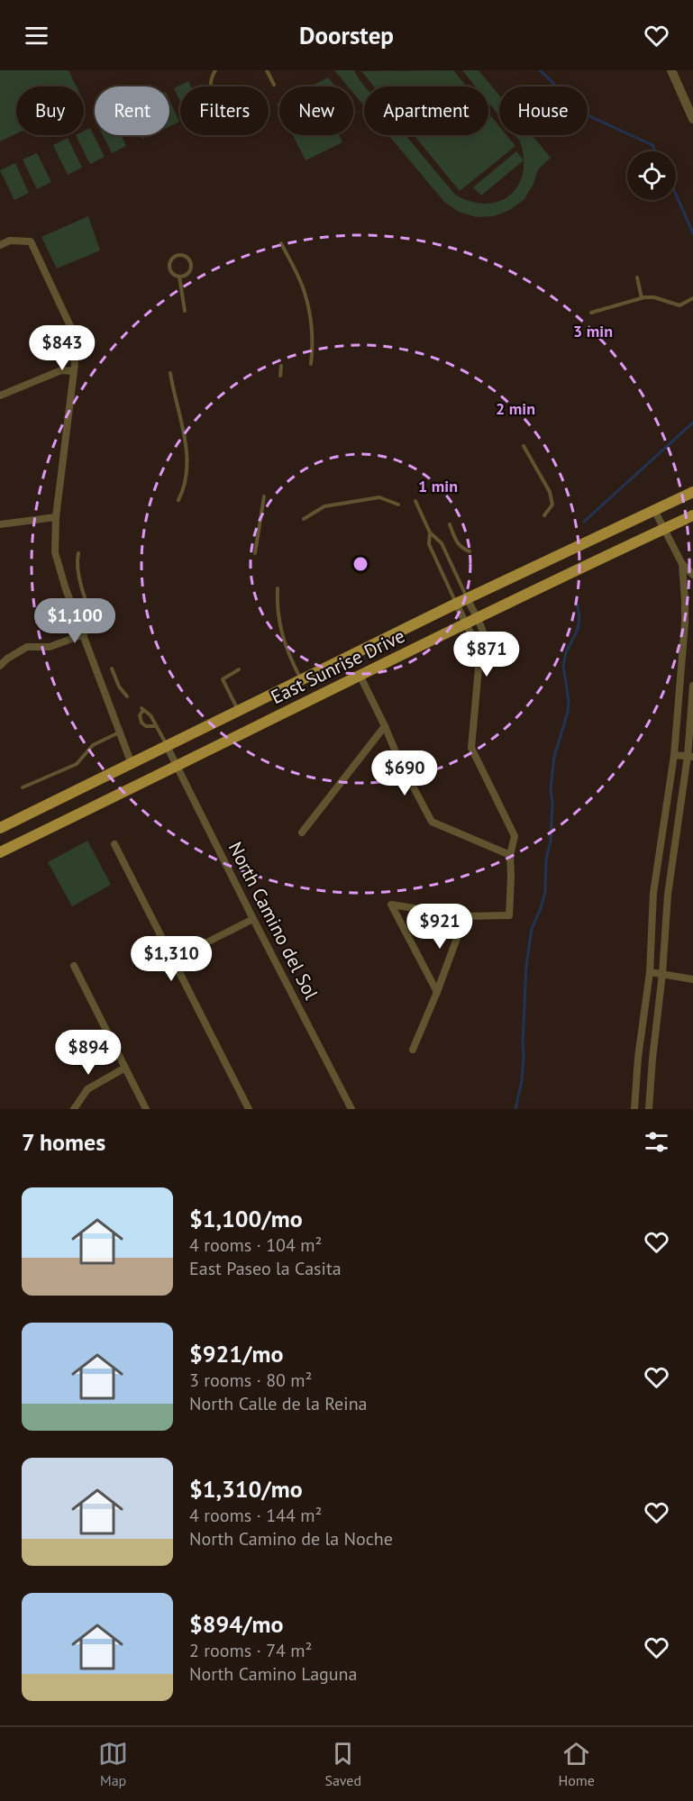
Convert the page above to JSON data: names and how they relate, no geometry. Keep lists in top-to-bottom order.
{
  "streets": {
    "main road": ["East Sunrise Drive"],
    "street": ["North Camino del Sol"]
  },
  "crossings": [
    ["East Sunrise Drive", "North Camino del Sol"]
  ],
  "page": {
    "header": "Doorstep",
    "chip": [
      "Buy",
      "Rent",
      "Filters",
      "New",
      "Apartment",
      "House"
    ],
    "price": [
      "$843",
      "$1,100",
      "$871",
      "$690",
      "$921",
      "$1,310",
      "$894"
    ],
    "heading": "7 homes",
    "list": [
      {
        "name": "$1,100/mo",
        "note": "4 rooms · 104 m² · East Paseo la Casita"
      },
      {
        "name": "$921/mo",
        "note": "3 rooms · 80 m² · North Calle de la Reina"
      },
      {
        "name": "$1,310/mo",
        "note": "4 rooms · 144 m² · North Camino de la Noche"
      },
      {
        "name": "$894/mo",
        "note": "2 rooms · 74 m² · North Camino Laguna"
      }
    ],
    "tabs": ["Map", "Saved", "Home"]
  },
  "rings": ["3 min", "2 min", "1 min"]
}
